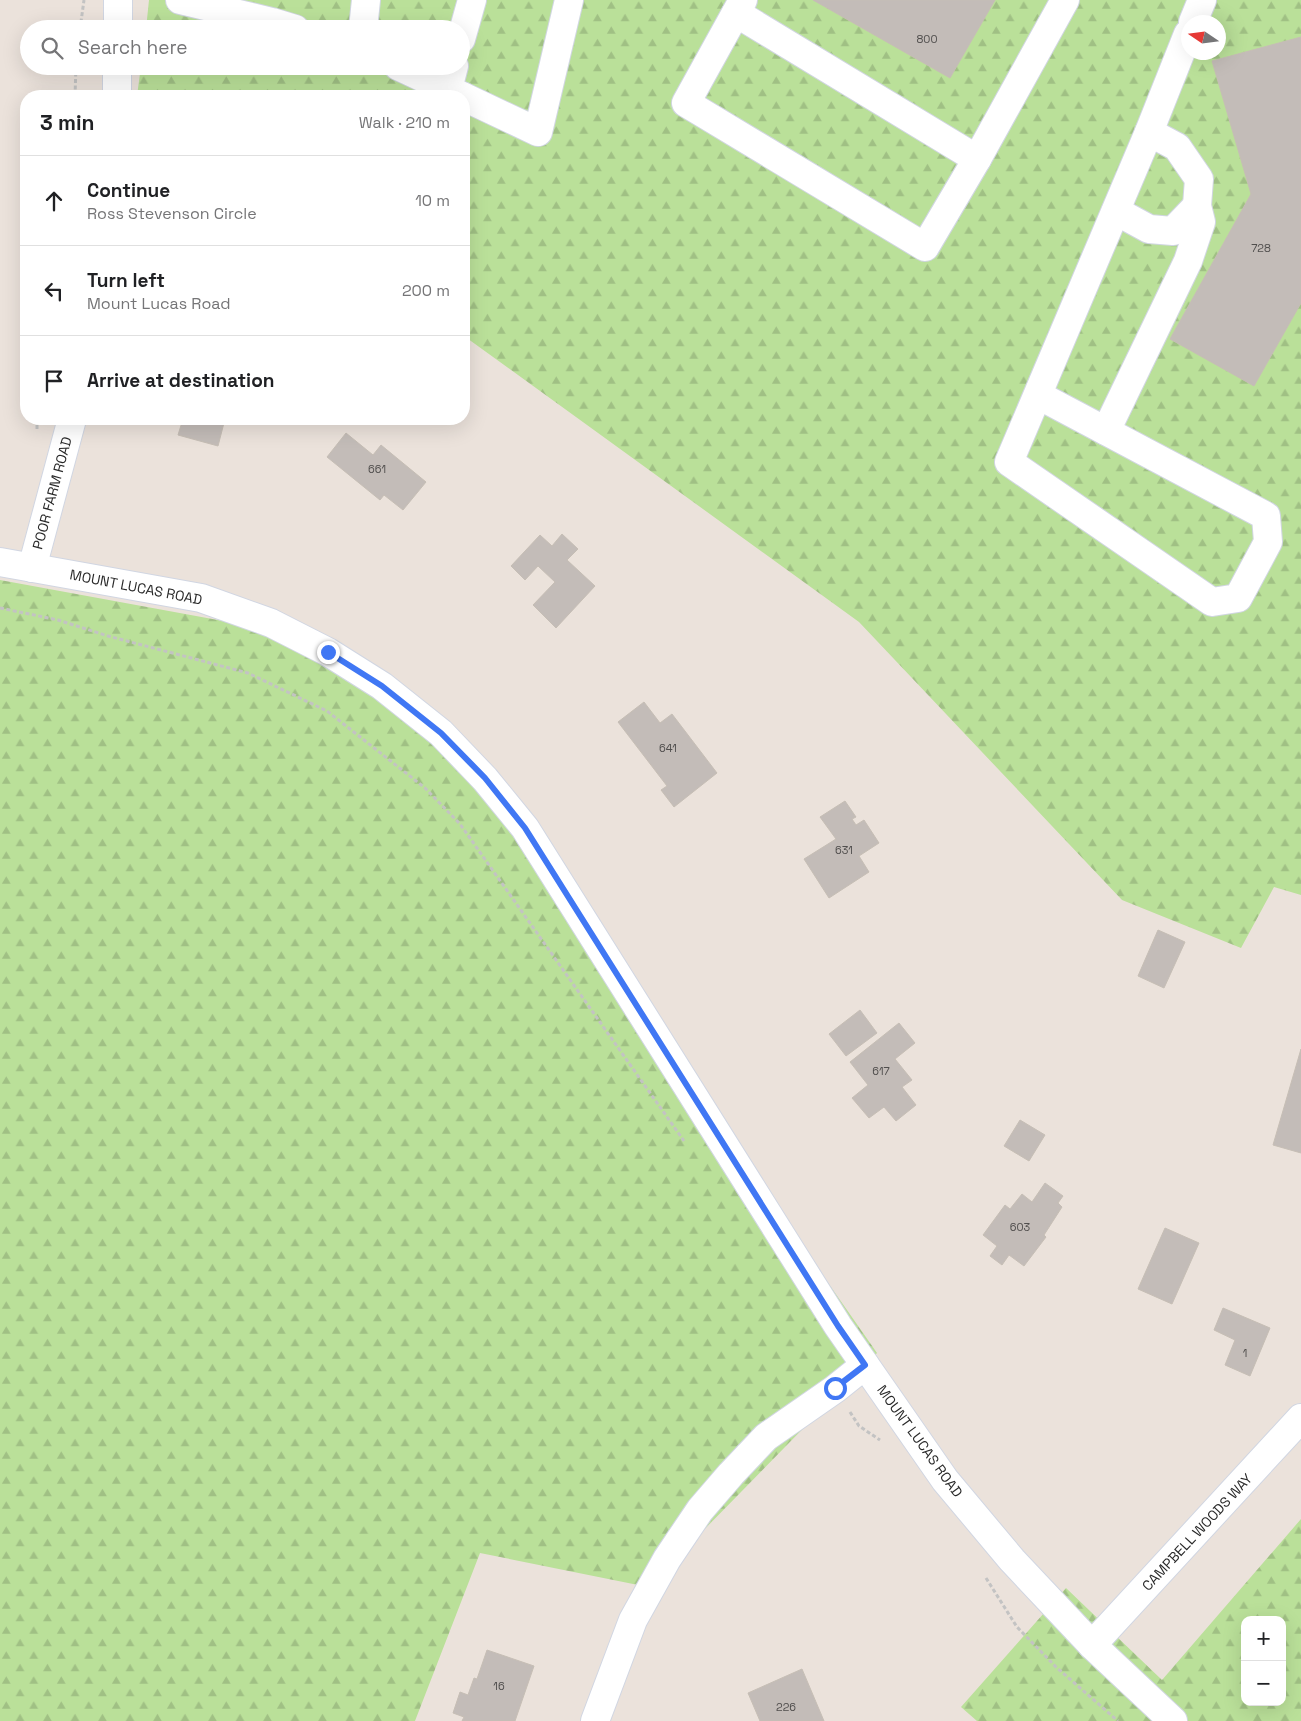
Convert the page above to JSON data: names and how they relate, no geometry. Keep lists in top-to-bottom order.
{
  "streets": {
    "street": ["POOR FARM ROAD", "MOUNT LUCAS ROAD", "CAMPBELL WOODS WAY"]
  },
  "crossings": [
    ["POOR FARM ROAD", "MOUNT LUCAS ROAD"],
    ["MOUNT LUCAS ROAD", "CAMPBELL WOODS WAY"]
  ],
  "house_numbers": [
    "800",
    "728",
    "661",
    "641",
    "631",
    "617",
    "603",
    "1",
    "16",
    "226"
  ],
  "north": "left",
  "page": {
    "search": "Search here",
    "heading": ["3 min", "Walk · 210 m"],
    "list": [
      ["Continue", "Ross Stevenson Circle", "10 m"],
      ["Turn left", "Mount Lucas Road", "200 m"],
      "Arrive at destination"
    ],
    "map_buttons": ["+", "−"]
  }
}
